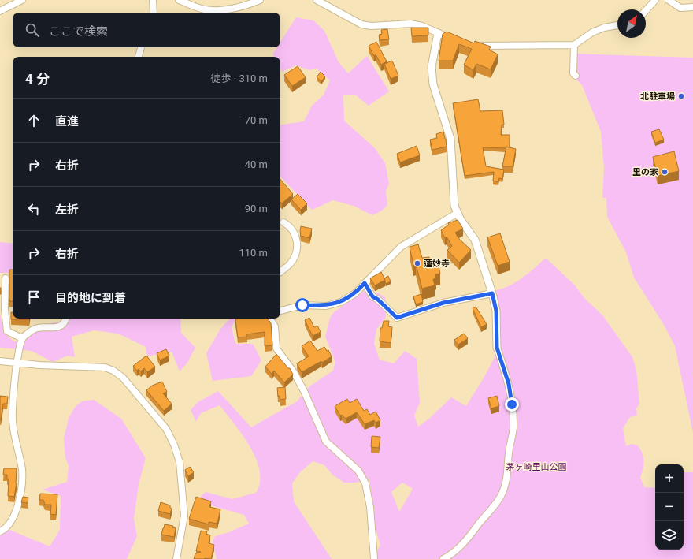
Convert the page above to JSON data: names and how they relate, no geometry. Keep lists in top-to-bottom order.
{
  "parks": ["茅ヶ崎里山公園"],
  "places": ["北駐車場", "里の家", "蓮妙寺"],
  "north": "top right",
  "page": {
    "search": "ここで検索",
    "heading": ["4 分", "徒歩 · 310 m"],
    "list": [
      ["直進", "70 m"],
      ["右折", "40 m"],
      ["左折", "90 m"],
      ["右折", "110 m"],
      "目的地に到着"
    ],
    "map_buttons": ["+", "−"]
  }
}
